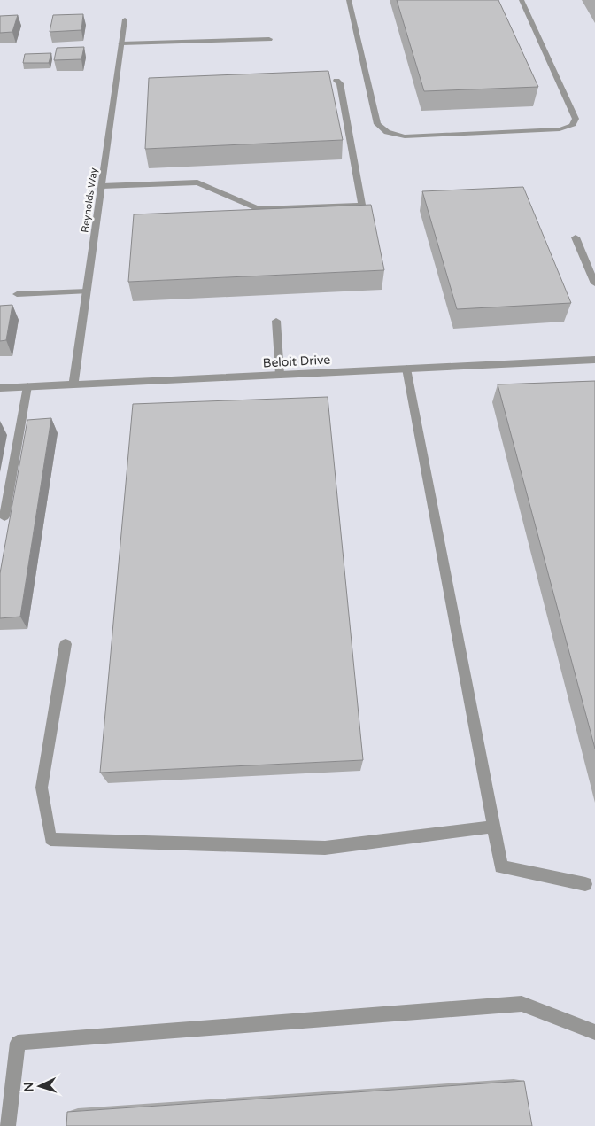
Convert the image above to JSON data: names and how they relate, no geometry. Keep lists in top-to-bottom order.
{
  "streets": {
    "street": ["Reynolds Way", "Beloit Drive"]
  },
  "crossings": [
    ["Reynolds Way", "Beloit Drive"]
  ],
  "north": "left"
}
